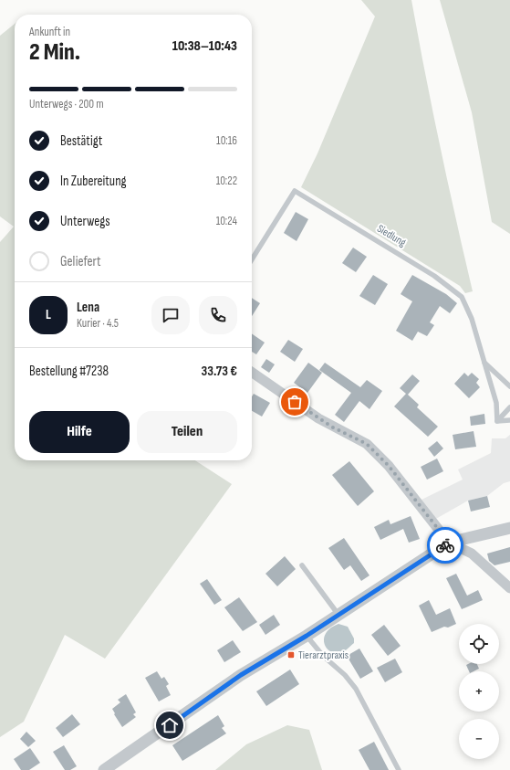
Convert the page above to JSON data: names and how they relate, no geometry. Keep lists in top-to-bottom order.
{
  "streets": {
    "lane": ["Siedlung"]
  },
  "places": {
    "transit": ["Tierarztpraxis"]
  },
  "page": {
    "heading": ["2 Min.", "Ankunft in", "10:38–10:43"],
    "panel": [
      "Lena",
      "Kurier · 4.5",
      "Bestellung #7238",
      "33.73 €"
    ],
    "bar": "Unterwegs · 200 m",
    "list": [
      ["Bestätigt", "10:16"],
      ["In Zubereitung", "10:22"],
      ["Unterwegs", "10:24"],
      "Geliefert"
    ],
    "round": "L",
    "buttons": ["Hilfe", "Teilen"],
    "map_buttons": ["+", "−"]
  }
}
